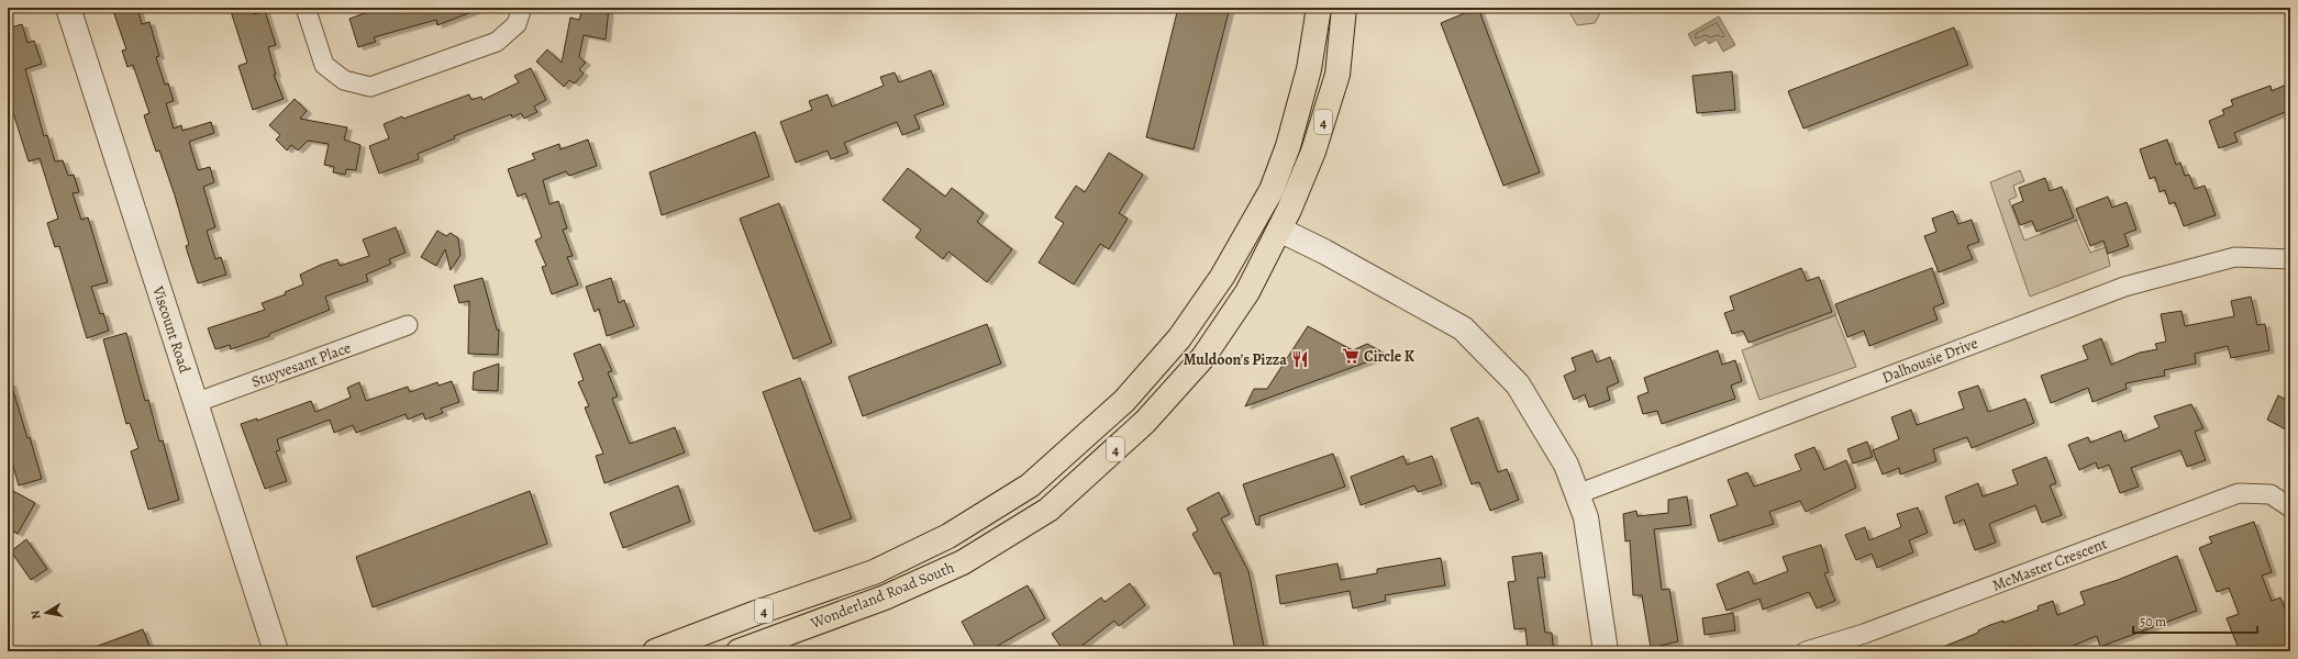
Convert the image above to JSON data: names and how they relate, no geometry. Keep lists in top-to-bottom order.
{
  "streets": {
    "main road": ["4", "Wonderland Road South"],
    "street": [
      "Viscount Road",
      "Dalhousie Drive",
      "Stuyvesant Place",
      "McMaster Crescent"
    ]
  },
  "crossings": [
    ["Viscount Road", "Stuyvesant Place"]
  ],
  "places": {
    "supermarket": ["Circle K"],
    "restaurant": ["Muldoon's Pizza"]
  },
  "scale_bar": "50 m",
  "north": "left"
}
